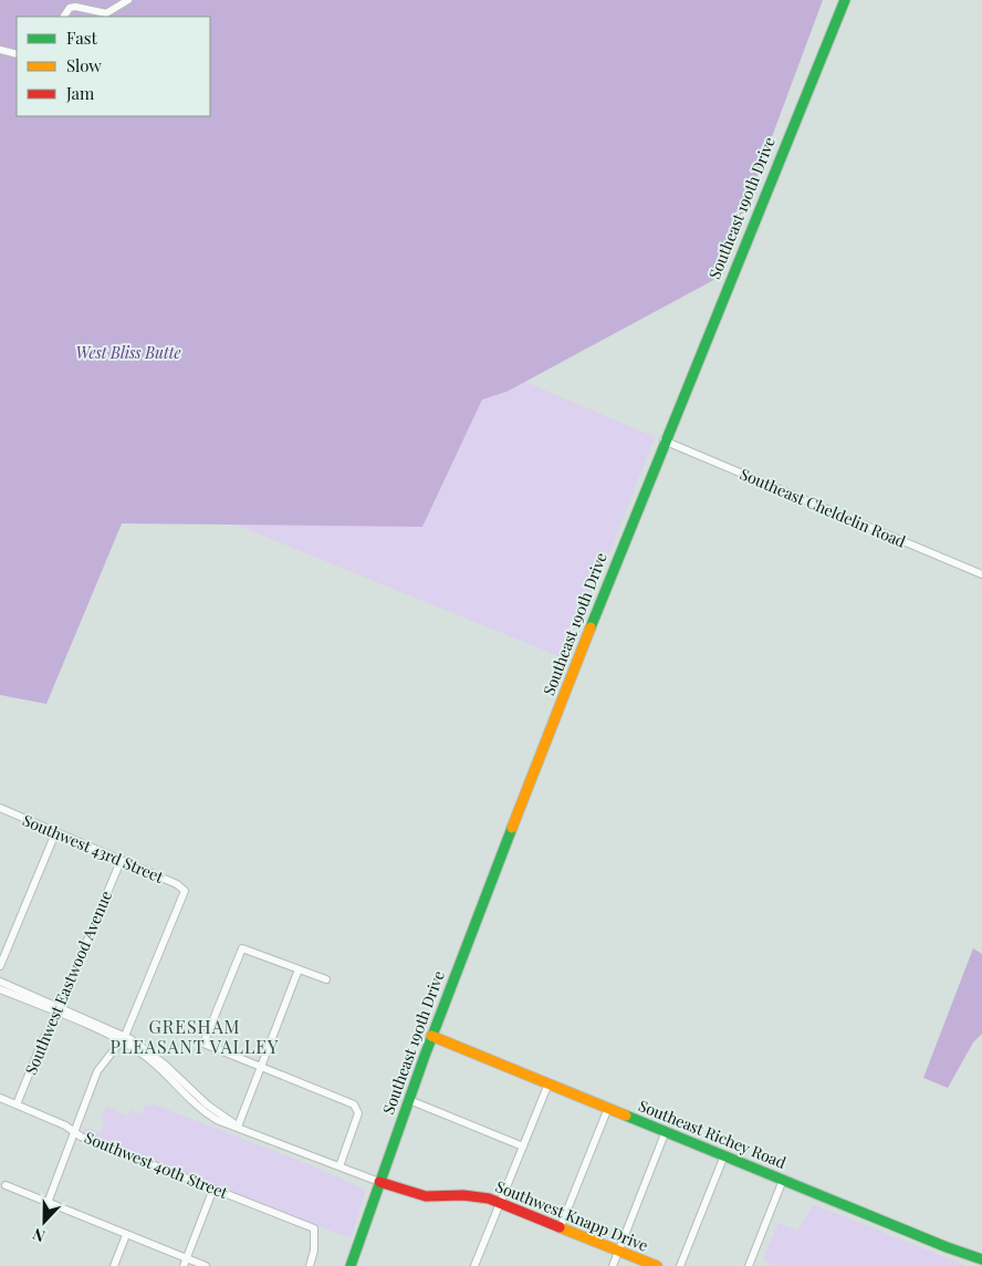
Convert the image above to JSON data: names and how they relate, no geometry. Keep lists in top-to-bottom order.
{
  "streets": {
    "main road": ["Southeast 190th Drive", "Southeast Richey Road", "Southwest Knapp Drive"],
    "street": [
      "Southeast Cheldelin Road",
      "Southwest 43rd Street",
      "Southwest Eastwood Avenue",
      "Southwest 40th Street"
    ]
  },
  "crossings": [
    ["Southeast 190th Drive", "Southeast Cheldelin Road"],
    ["Southeast 190th Drive", "Southeast Richey Road"],
    ["Southeast 190th Drive", "Southwest Knapp Drive"],
    ["Southwest 43rd Street", "Southwest Eastwood Avenue"],
    ["Southwest Eastwood Avenue", "Southwest 40th Street"]
  ],
  "districts": ["GRESHAM PLEASANT VALLEY"],
  "parks": ["West Bliss Butte"],
  "legend": ["Fast", "Slow", "Jam"],
  "north": "bottom"
}
